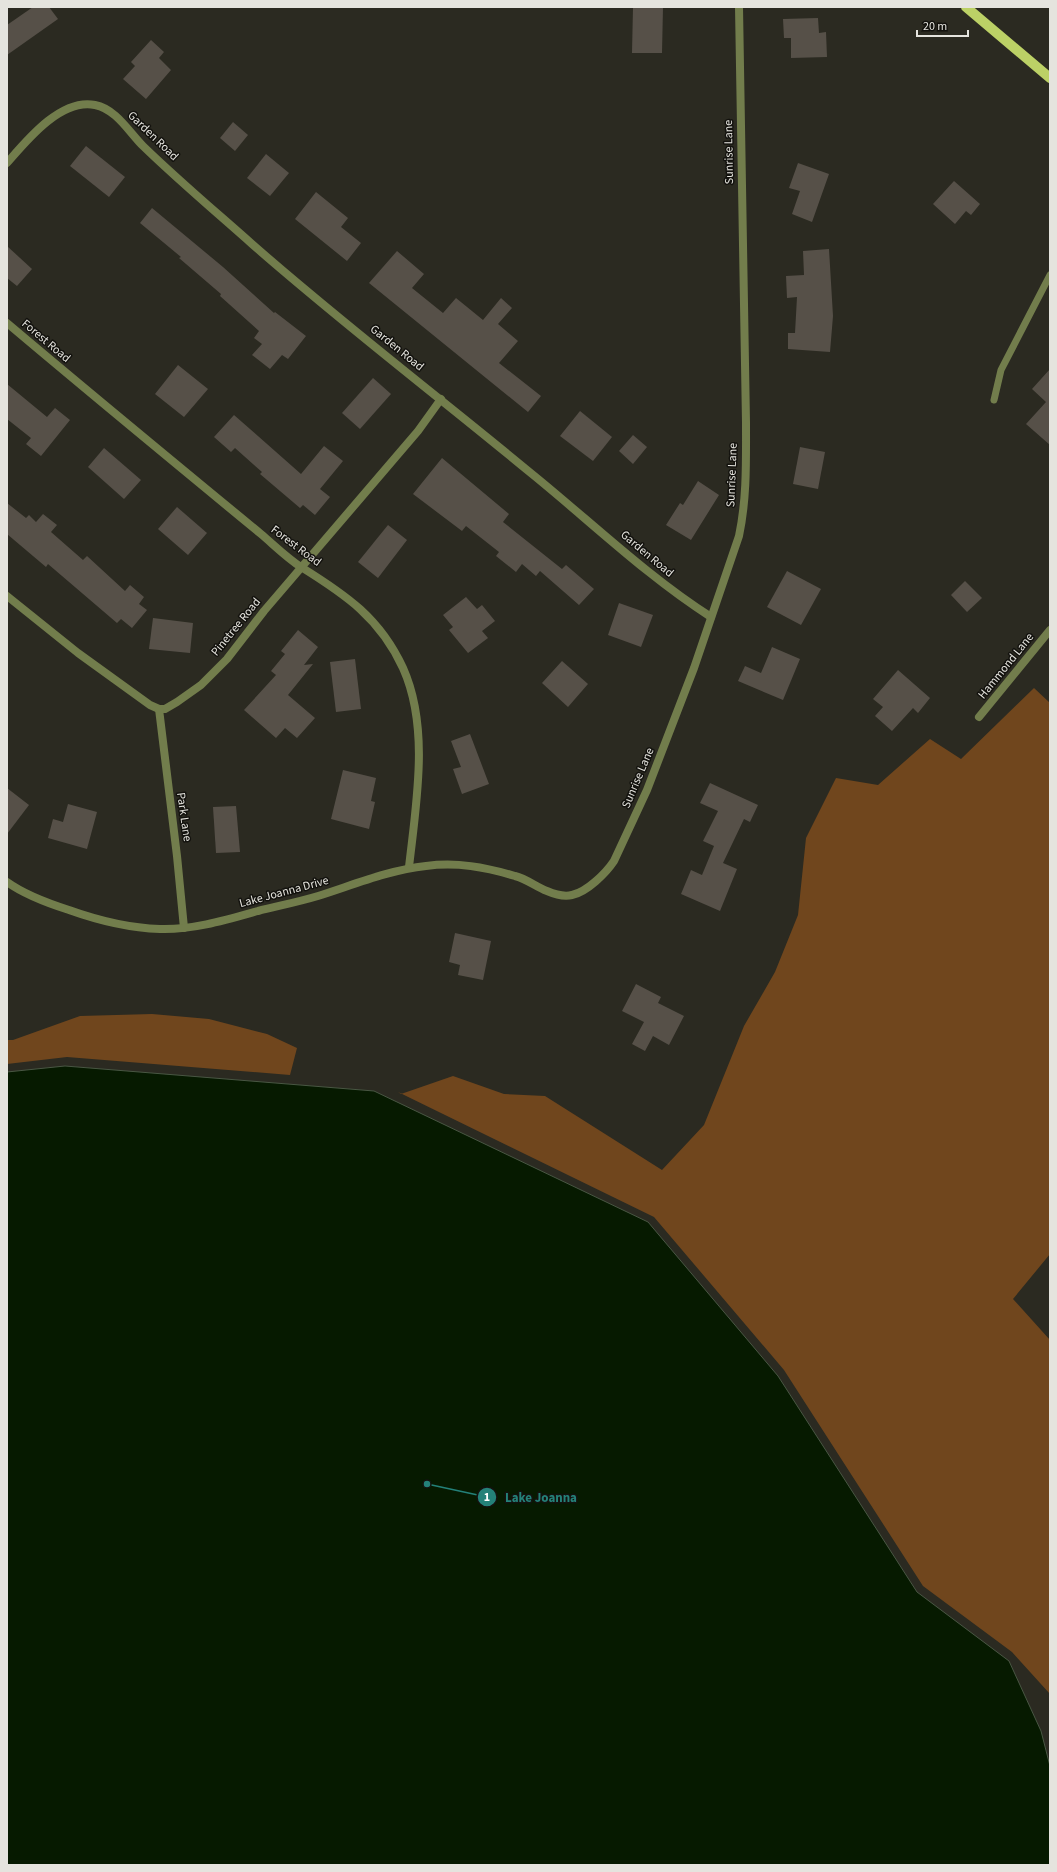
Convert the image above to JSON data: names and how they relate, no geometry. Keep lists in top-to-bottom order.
{
  "streets": {
    "street": [
      "Garden Road",
      "Sunrise Lane",
      "Forest Road",
      "Pinetree Road",
      "Hammond Lane",
      "Park Lane",
      "Lake Joanna Drive"
    ]
  },
  "crossings": [
    ["Garden Road", "Sunrise Lane"],
    ["Garden Road", "Pinetree Road"],
    ["Sunrise Lane", "Lake Joanna Drive"],
    ["Forest Road", "Pinetree Road"],
    ["Forest Road", "Lake Joanna Drive"],
    ["Pinetree Road", "Park Lane"],
    ["Park Lane", "Lake Joanna Drive"]
  ],
  "places": ["Lake Joanna"],
  "scale_bar": "20 m"
}
